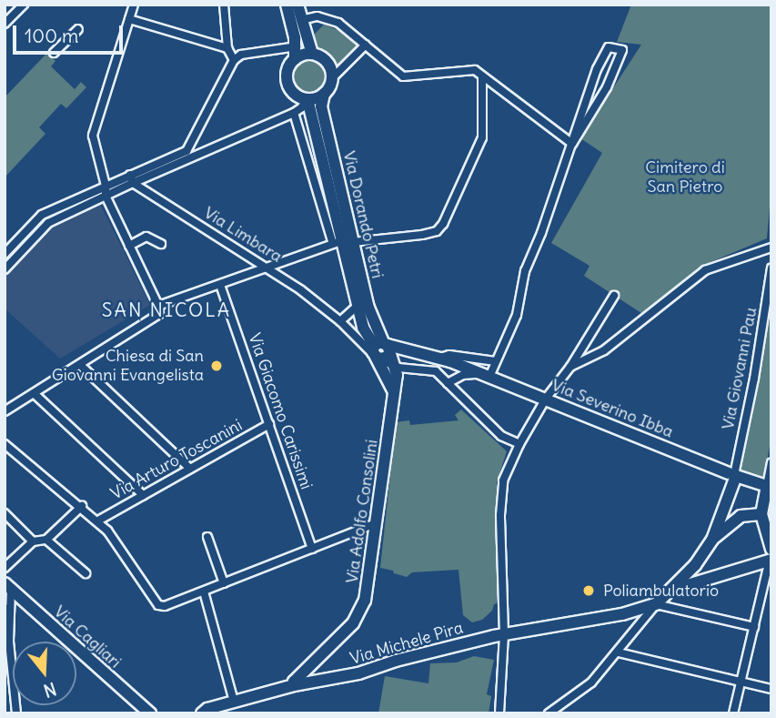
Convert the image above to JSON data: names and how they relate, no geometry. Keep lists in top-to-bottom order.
{
  "streets": {
    "street": [
      "Via Dorando Petri",
      "Via Limbara",
      "Via Giovanni Pau",
      "Via Severino Ibba",
      "Via Giacomo Carissimi",
      "Via Arturo Toscanini",
      "Via Adolfo Consolini",
      "Via Cagliari",
      "Via Michele Pira"
    ]
  },
  "crossings": [
    ["Via Dorando Petri", "Via Limbara"],
    ["Via Dorando Petri", "Via Severino Ibba"],
    ["Via Dorando Petri", "Via Adolfo Consolini"],
    ["Via Limbara", "Via Severino Ibba"],
    ["Via Limbara", "Via Adolfo Consolini"],
    ["Via Giovanni Pau", "Via Severino Ibba"],
    ["Via Severino Ibba", "Via Adolfo Consolini"],
    ["Via Giacomo Carissimi", "Via Arturo Toscanini"],
    ["Via Adolfo Consolini", "Via Michele Pira"]
  ],
  "districts": ["SAN NICOLA"],
  "parks": ["Cimitero di San Pietro"],
  "places": ["Chiesa di San Giovanni Evangelista", "Poliambulatorio"],
  "scale_bar": "100 m",
  "north": "bottom"
}
